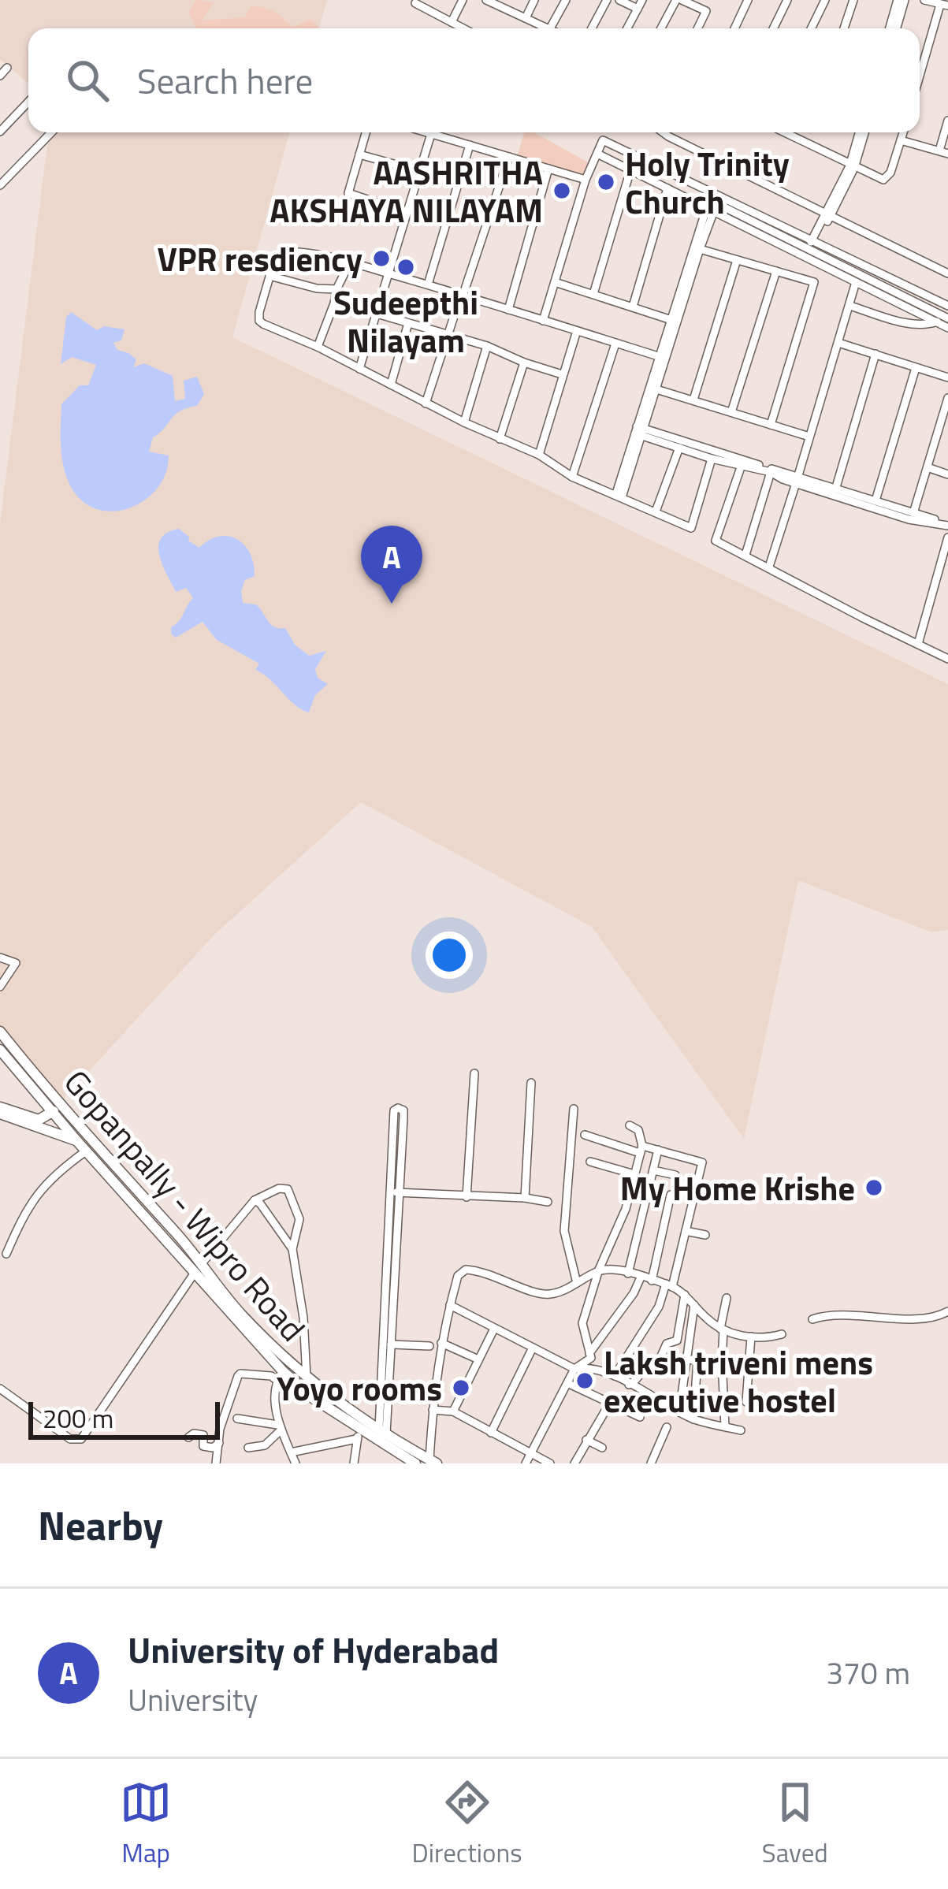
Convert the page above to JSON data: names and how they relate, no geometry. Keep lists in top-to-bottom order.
{
  "streets": {
    "main road": ["Gopanpally - Wipro Road"]
  },
  "places": [
    "Holy Trinity Church",
    "AASHRITHA AKSHAYA NILAYAM",
    "VPR resdiency",
    "Sudeepthi Nilayam",
    "My Home Krishe",
    "Laksh triveni mens executive hostel",
    "Yoyo rooms"
  ],
  "scale_bar": "200 m",
  "page": {
    "search": "Search here",
    "pins": "A",
    "scale": "200 m",
    "heading": "Nearby",
    "list": [
      {
        "mark": "A",
        "name": "University of Hyderabad",
        "note": "University",
        "value": "370 m"
      }
    ],
    "nav": ["Map", "Directions", "Saved"]
  }
}
